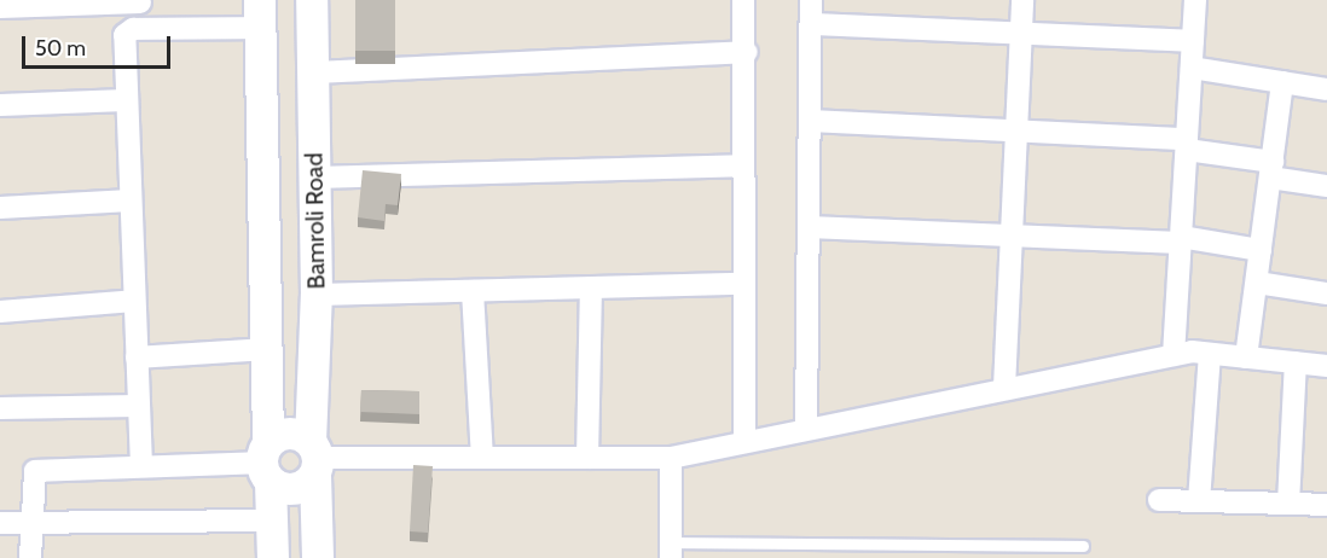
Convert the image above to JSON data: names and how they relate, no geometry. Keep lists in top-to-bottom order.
{
  "streets": {
    "street": ["Bamroli Road"]
  },
  "scale_bar": "50 m"
}
